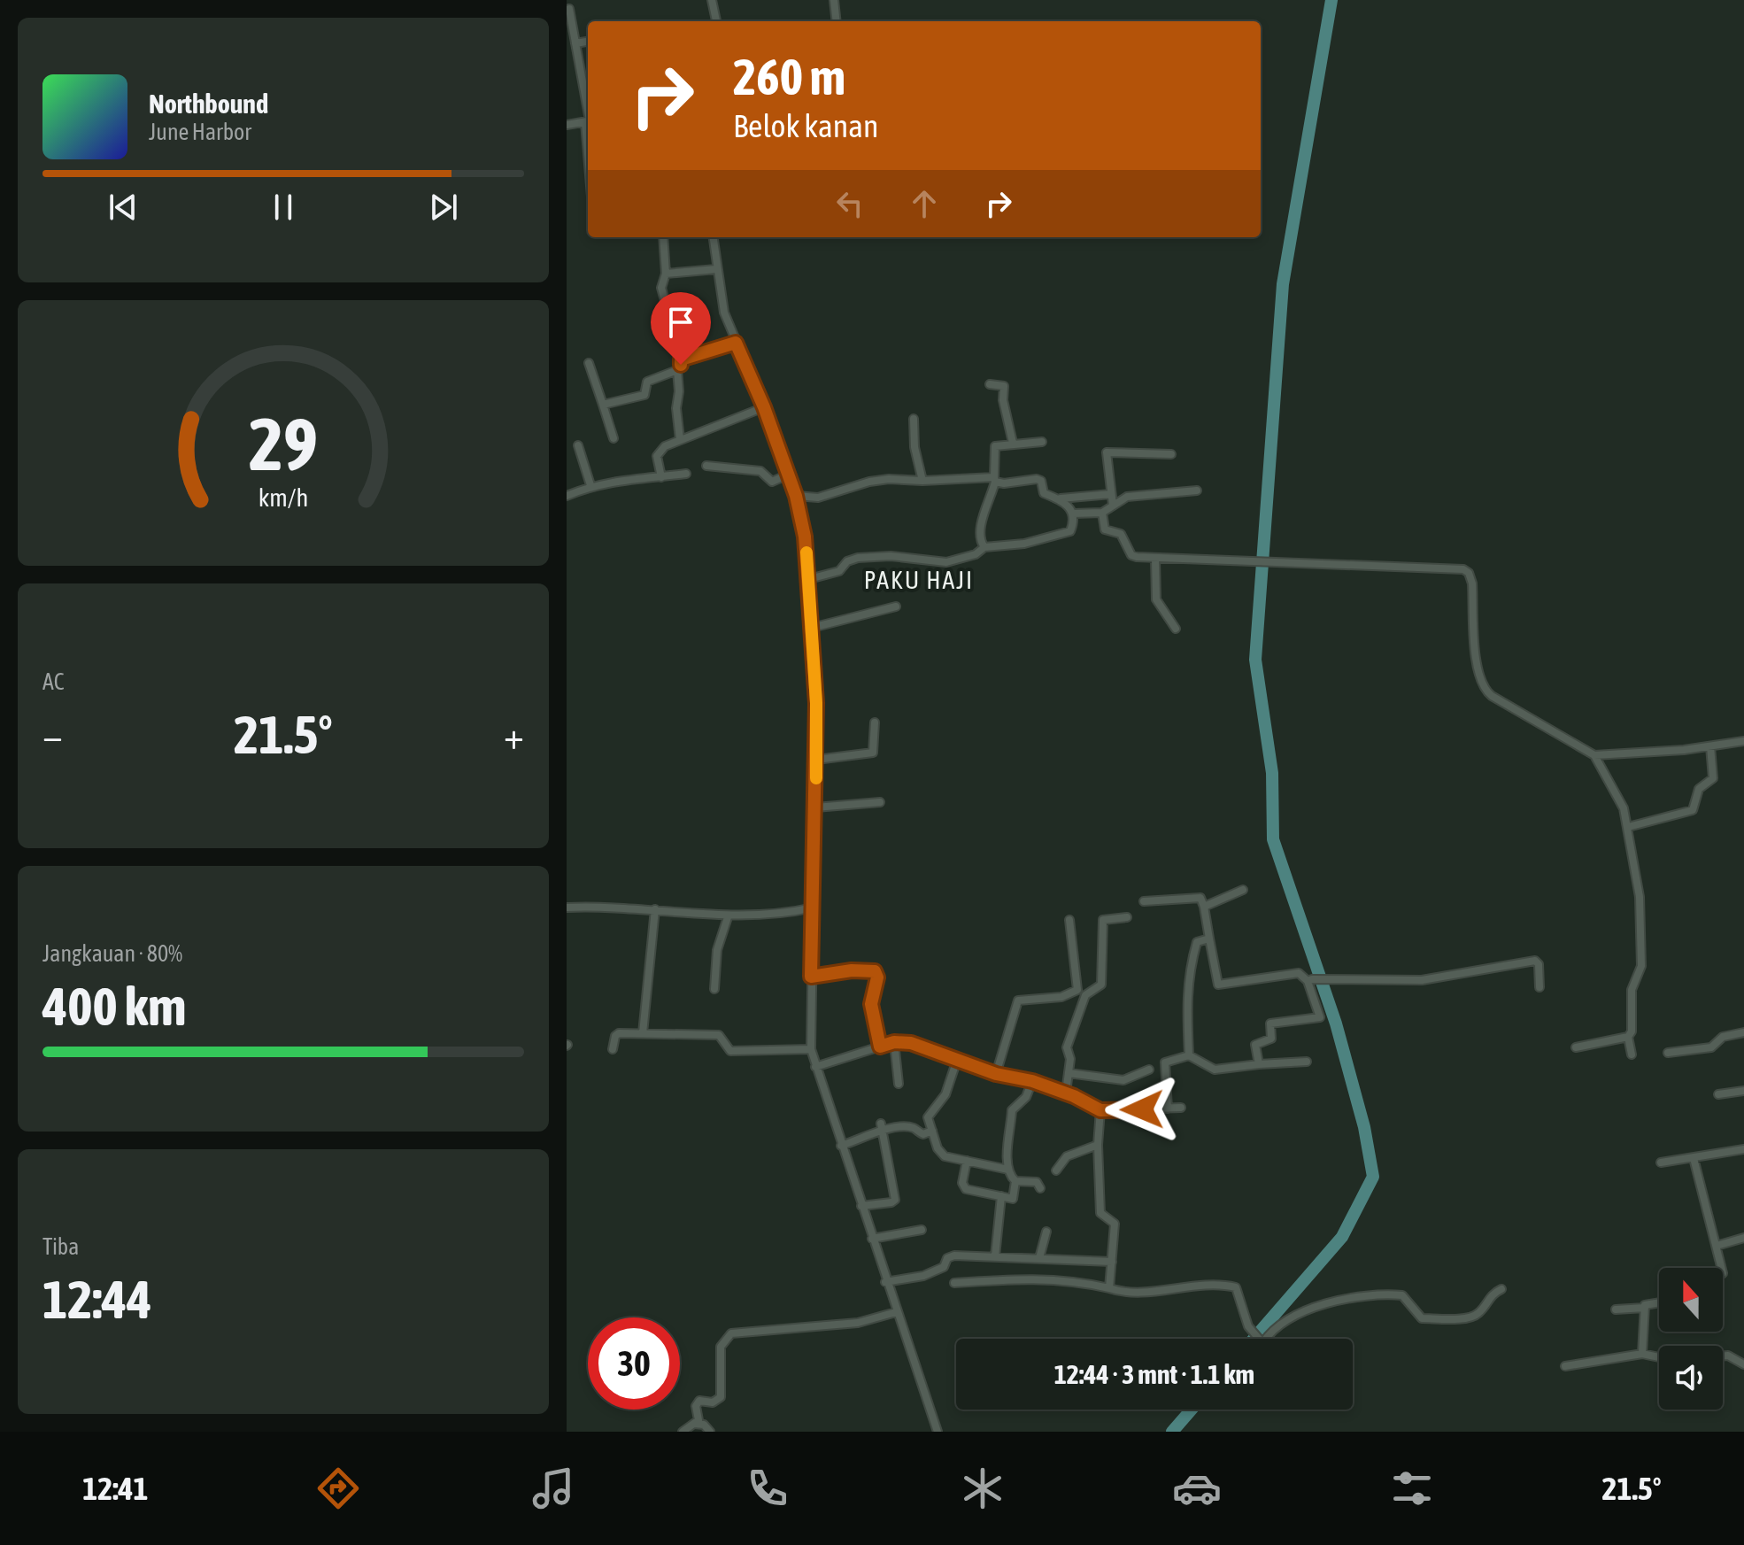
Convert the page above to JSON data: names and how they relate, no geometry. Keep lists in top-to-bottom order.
{
  "districts": ["PAKU HAJI"],
  "north": "top",
  "page": {
    "turn": ["260 m", "Belok kanan"],
    "song": ["Northbound", "June Harbor"],
    "tile": [
      "AC",
      ["Jangkauan · 80%", "400 km"],
      ["Tiba", "12:44"]
    ],
    "heat": ["−", "21.5°", "+"],
    "limit": "30",
    "trip": "12:44 · 3 mnt · 1.1 km",
    "tabs": ["12:41", "21.5°"],
    "gauge": ["29", "km/h"]
  }
}
